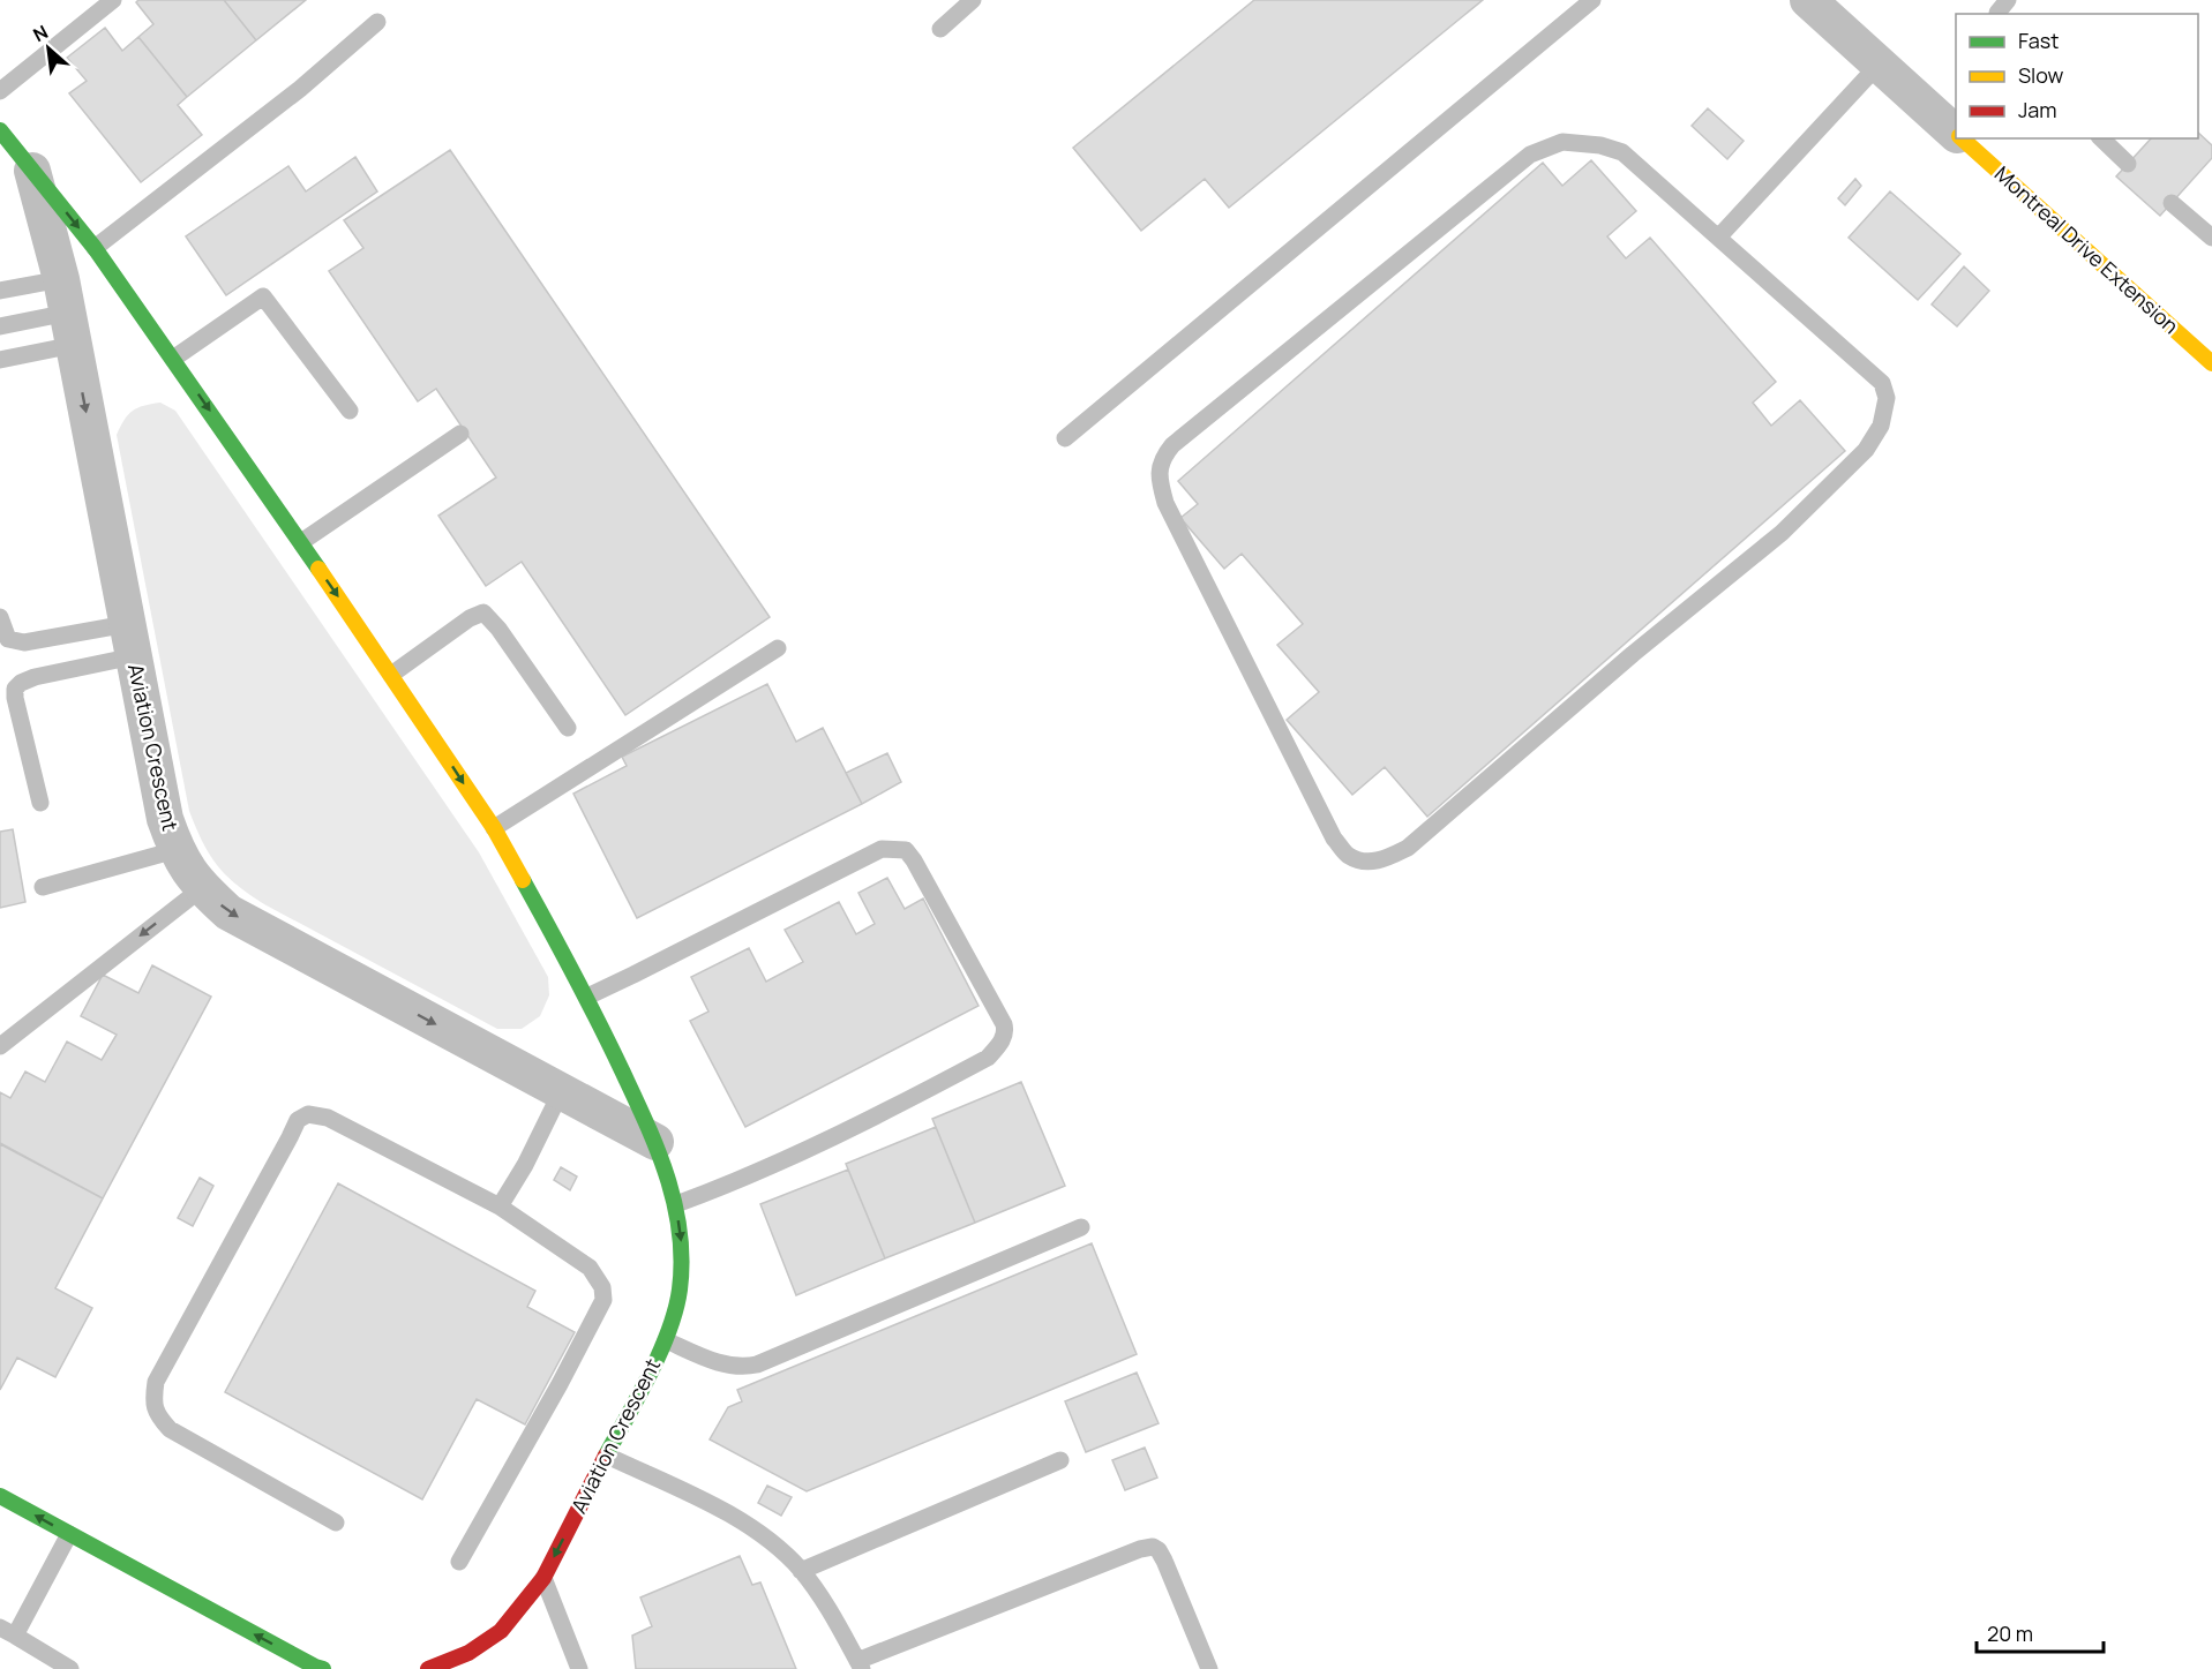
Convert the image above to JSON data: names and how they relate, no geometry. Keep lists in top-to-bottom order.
{
  "streets": {
    "street": ["Montreal Drive Extension", "Aviation Crescent"]
  },
  "one_way": ["Aviation Crescent"],
  "legend": ["Fast", "Slow", "Jam"],
  "scale_bar": "20 m",
  "north": "top left"
}
